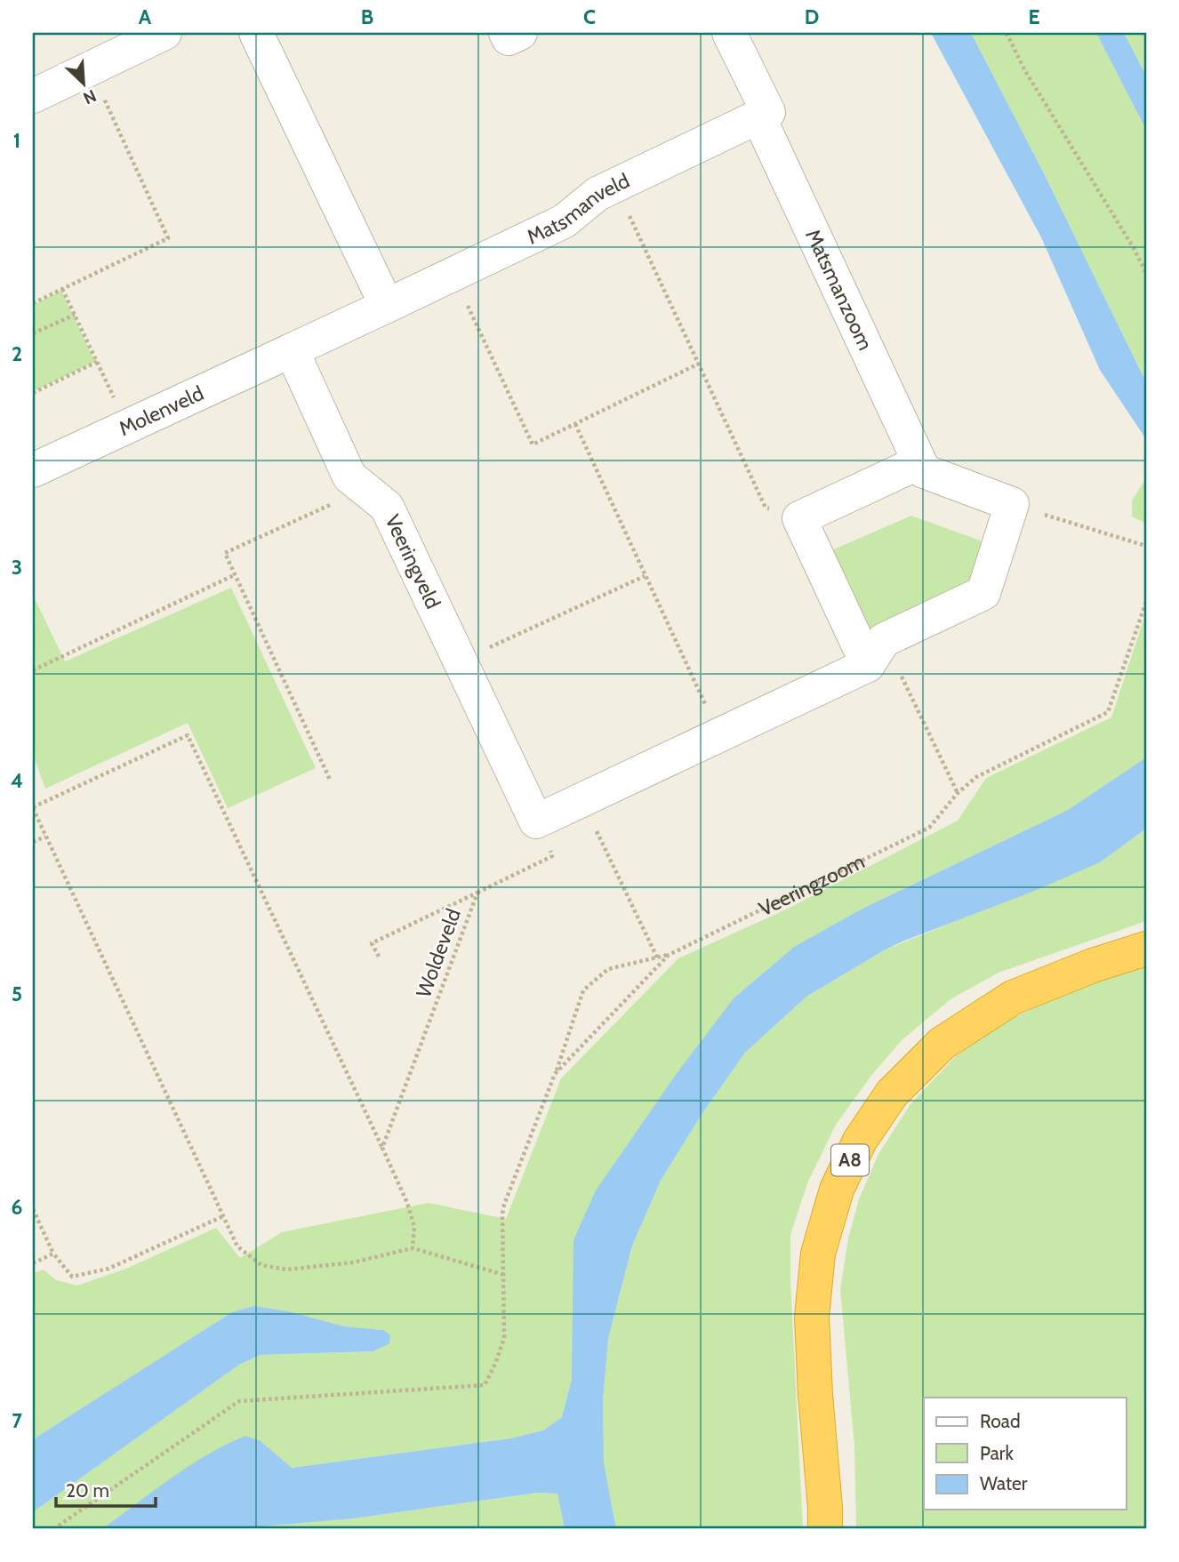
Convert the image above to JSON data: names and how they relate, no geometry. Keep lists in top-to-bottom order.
{
  "streets": {
    "highway": ["A8"],
    "street": [
      "Matsmanveld",
      "Matsmanzoom",
      "Molenveld",
      "Veeringveld"
    ],
    "path": ["Veeringzoom", "Woldeveld"]
  },
  "crossings": [
    ["Matsmanveld", "Matsmanzoom"],
    ["Molenveld", "Veeringveld"]
  ],
  "legend": ["Road", "Park", "Water"],
  "scale_bar": "20 m",
  "north": "bottom right",
  "grid": {
    "columns": [
      "A",
      "B",
      "C",
      "D",
      "E"
    ],
    "rows": [
      "1",
      "2",
      "3",
      "4",
      "5",
      "6",
      "7"
    ]
  }
}
